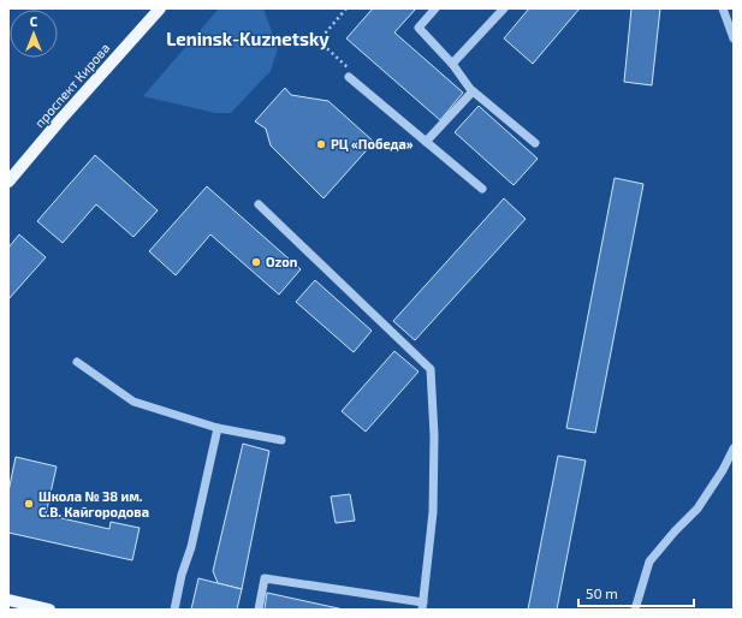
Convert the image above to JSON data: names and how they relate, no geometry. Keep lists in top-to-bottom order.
{
  "streets": {
    "main road": ["проспект Кирова"]
  },
  "districts": ["Leninsk-Kuznetsky"],
  "places": ["РЦ «Победа»", "Ozon", "Школа № 38 им. С.В. Кайгородова"],
  "scale_bar": "50 m",
  "north": "top"
}
